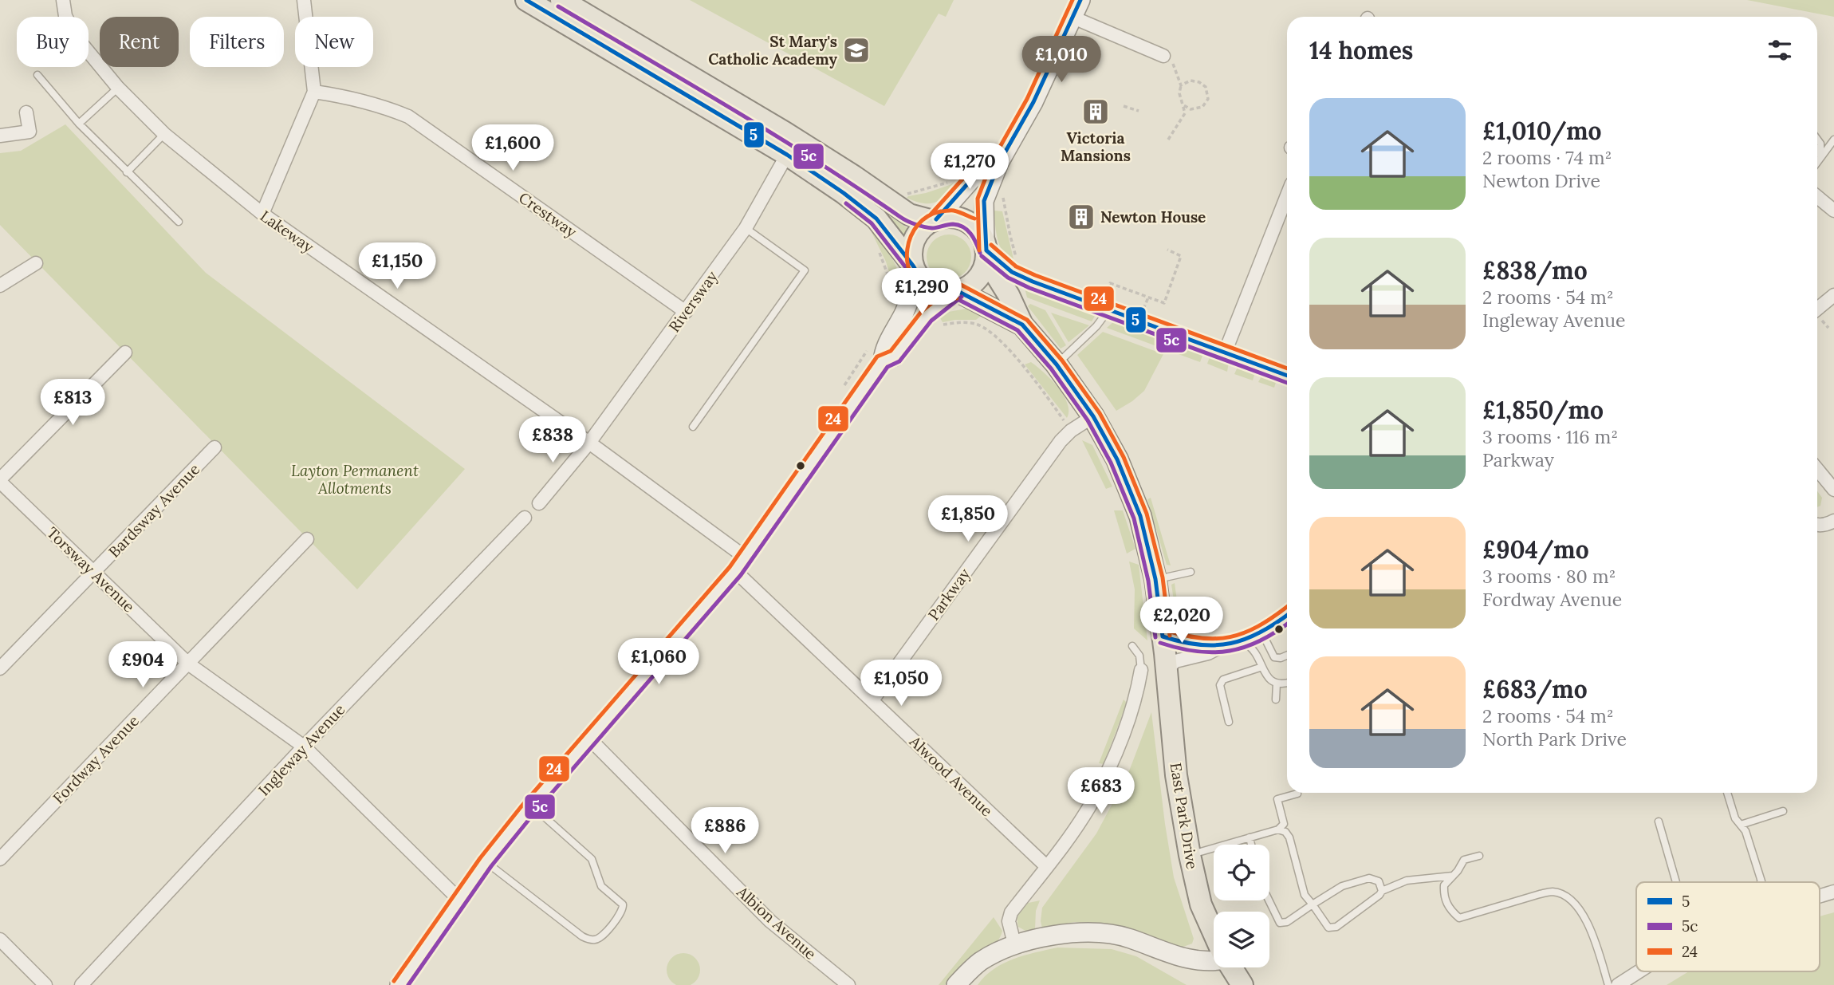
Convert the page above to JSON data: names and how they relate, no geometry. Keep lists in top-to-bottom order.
{
  "streets": {
    "main road": ["East Park Drive"],
    "street": [
      "Crestway",
      "Lakeway",
      "Riversway",
      "Bardsway Avenue",
      "Torsway Avenue",
      "Parkway",
      "Ingleway Avenue",
      "Fordway Avenue",
      "Alwood Avenue",
      "Albion Avenue"
    ]
  },
  "crossings": [
    ["Crestway", "Riversway"],
    ["Lakeway", "Riversway"],
    ["Lakeway", "Alwood Avenue"],
    ["Bardsway Avenue", "Torsway Avenue"],
    ["Torsway Avenue", "Ingleway Avenue"],
    ["Torsway Avenue", "Fordway Avenue"],
    ["Parkway", "Alwood Avenue"],
    ["Parkway", "East Park Drive"]
  ],
  "parks": ["Layton Permanent Allotments"],
  "places": {
    "school or university": ["St Mary's Catholic Academy"],
    "building": ["Victoria Mansions", "Newton House"]
  },
  "lines": ["transit line 5", "transit line 24", "transit line 5c"],
  "legend": ["5", "5c", "24"],
  "page": {
    "chip": [
      "Buy",
      "Rent",
      "Filters",
      "New"
    ],
    "heading": "14 homes",
    "price": [
      "£1,010",
      "£1,600",
      "£1,270",
      "£1,150",
      "£1,290",
      "£813",
      "£838",
      "£1,850",
      "£2,020",
      "£1,060",
      "£904",
      "£1,050",
      "£683",
      "£886"
    ],
    "list": [
      {
        "name": "£1,010/mo",
        "note": "2 rooms · 74 m² · Newton Drive"
      },
      {
        "name": "£838/mo",
        "note": "2 rooms · 54 m² · Ingleway Avenue"
      },
      {
        "name": "£1,850/mo",
        "note": "3 rooms · 116 m² · Parkway"
      },
      {
        "name": "£904/mo",
        "note": "3 rooms · 80 m² · Fordway Avenue"
      },
      {
        "name": "£683/mo",
        "note": "2 rooms · 54 m² · North Park Drive"
      }
    ]
  }
}
